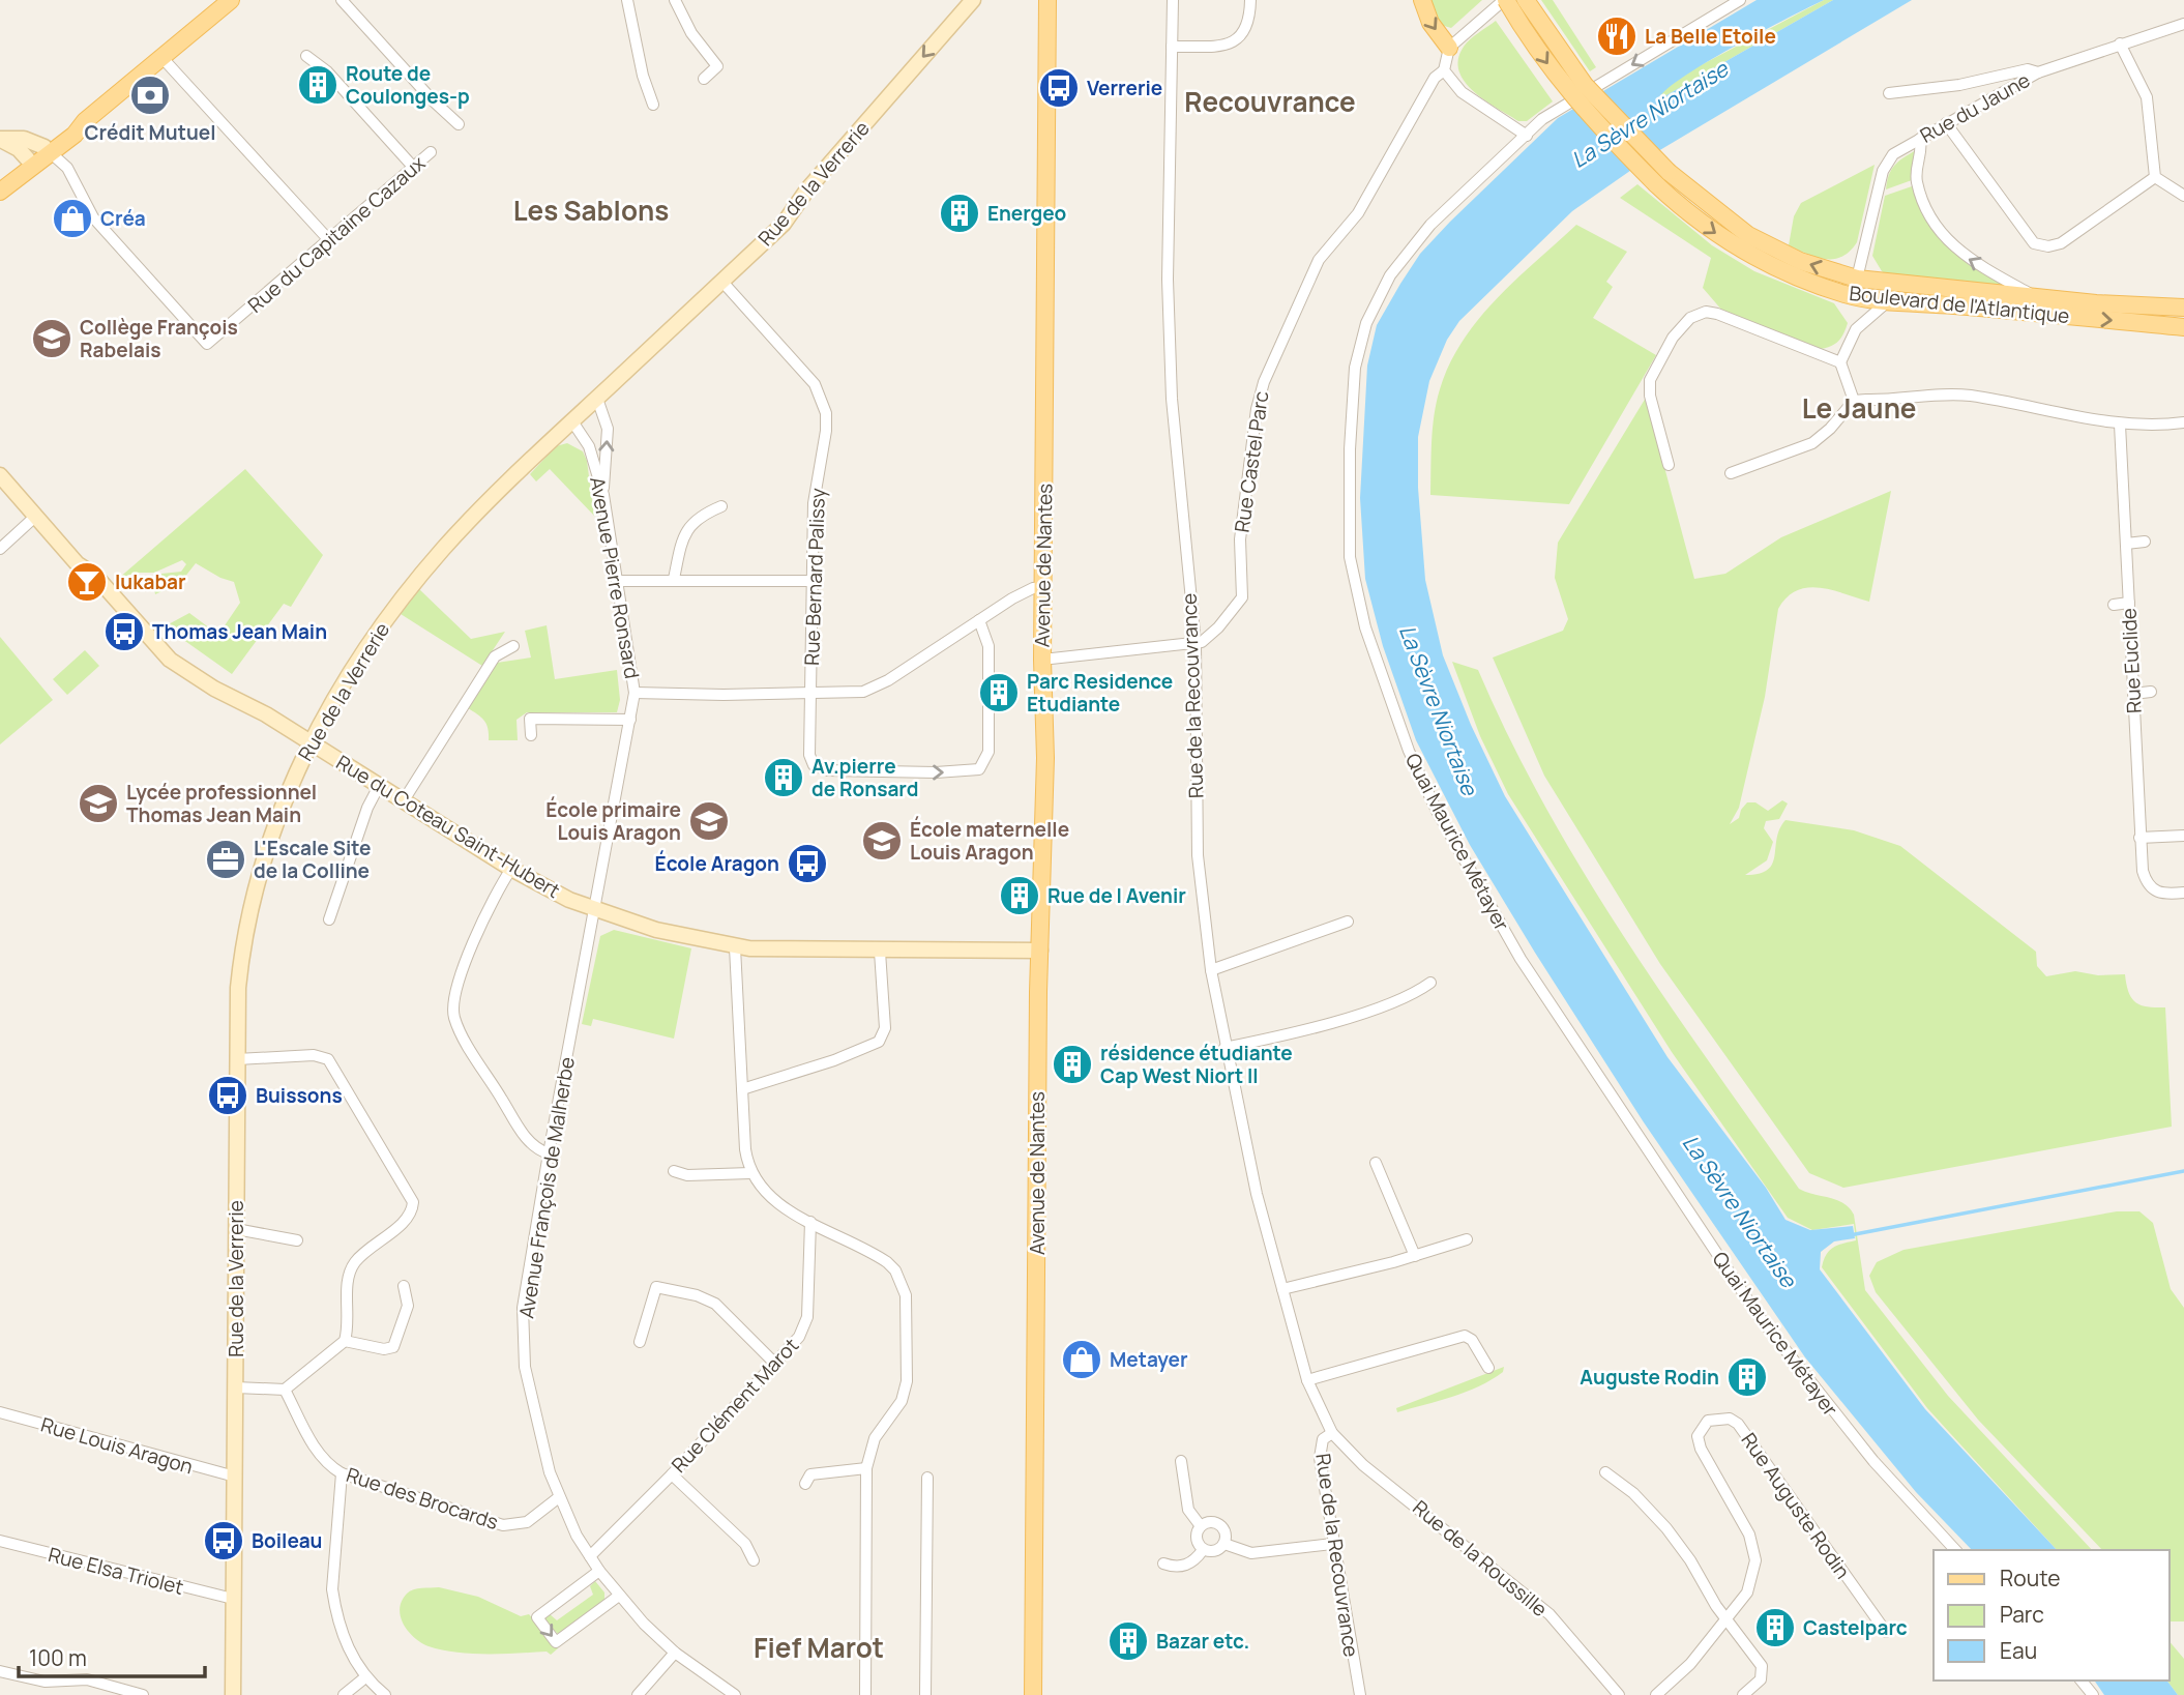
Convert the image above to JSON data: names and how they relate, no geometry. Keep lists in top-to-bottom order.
{
  "streets": {
    "main road": ["Boulevard de l'Atlantique", "Avenue de Nantes"],
    "street": [
      "Rue du Jaune",
      "Rue de la Verrerie",
      "Rue du Capitaine Cazaux",
      "Rue Castel Parc",
      "Rue Bernard Palissy",
      "Avenue Pierre Ronsard",
      "Rue Euclide",
      "Rue de la Recouvrance",
      "Rue du Coteau Saint-Hubert",
      "Quai Maurice Métayer",
      "Avenue François de Malherbe",
      "Rue Clément Marot",
      "Rue Louis Aragon",
      "Rue des Brocards",
      "Rue Auguste Rodin",
      "Rue de la Roussille",
      "Rue Elsa Triolet"
    ]
  },
  "crossings": [
    ["Rue du Jaune", "Boulevard de l'Atlantique"],
    ["Rue de la Verrerie", "Rue Bernard Palissy"],
    ["Rue de la Verrerie", "Avenue Pierre Ronsard"],
    ["Rue de la Verrerie", "Rue du Coteau Saint-Hubert"],
    ["Rue de la Verrerie", "Rue Louis Aragon"],
    ["Rue de la Verrerie", "Rue Elsa Triolet"],
    ["Rue Castel Parc", "Rue de la Recouvrance"],
    ["Avenue de Nantes", "Rue du Coteau Saint-Hubert"],
    ["Avenue Pierre Ronsard", "Rue du Coteau Saint-Hubert"],
    ["Avenue Pierre Ronsard", "Avenue François de Malherbe"],
    ["Rue de la Recouvrance", "Rue de la Roussille"],
    ["Rue du Coteau Saint-Hubert", "Avenue François de Malherbe"],
    ["Avenue François de Malherbe", "Rue Clément Marot"],
    ["Avenue François de Malherbe", "Rue des Brocards"]
  ],
  "districts": [
    "Recouvrance",
    "Les Sablons",
    "Le Jaune",
    "Fief Marot"
  ],
  "water": ["La Sèvre Niortaise"],
  "places": {
    "restaurant": ["La Belle Etoile"],
    "building": [
      "Route de Coulonges-p",
      "Energeo",
      "Parc Residence Etudiante",
      "Av.pierre de Ronsard",
      "Rue de l Avenir",
      "résidence étudiante Cap West Niort II",
      "Auguste Rodin",
      "Castelparc",
      "Bazar etc."
    ],
    "bus stop": [
      "Verrerie",
      "Thomas Jean Main",
      "École Aragon",
      "Buissons",
      "Boileau"
    ],
    "bank": ["Crédit Mutuel"],
    "shop": ["Créa", "Metayer"],
    "school or university": [
      "Collège François Rabelais",
      "Lycée professionnel Thomas Jean Main",
      "École primaire Louis Aragon",
      "École maternelle Louis Aragon"
    ],
    "bar": ["lukabar"],
    "office": ["L'Escale Site de la Colline"]
  },
  "legend": ["Route", "Parc", "Eau"],
  "scale_bar": "100 m"
}
